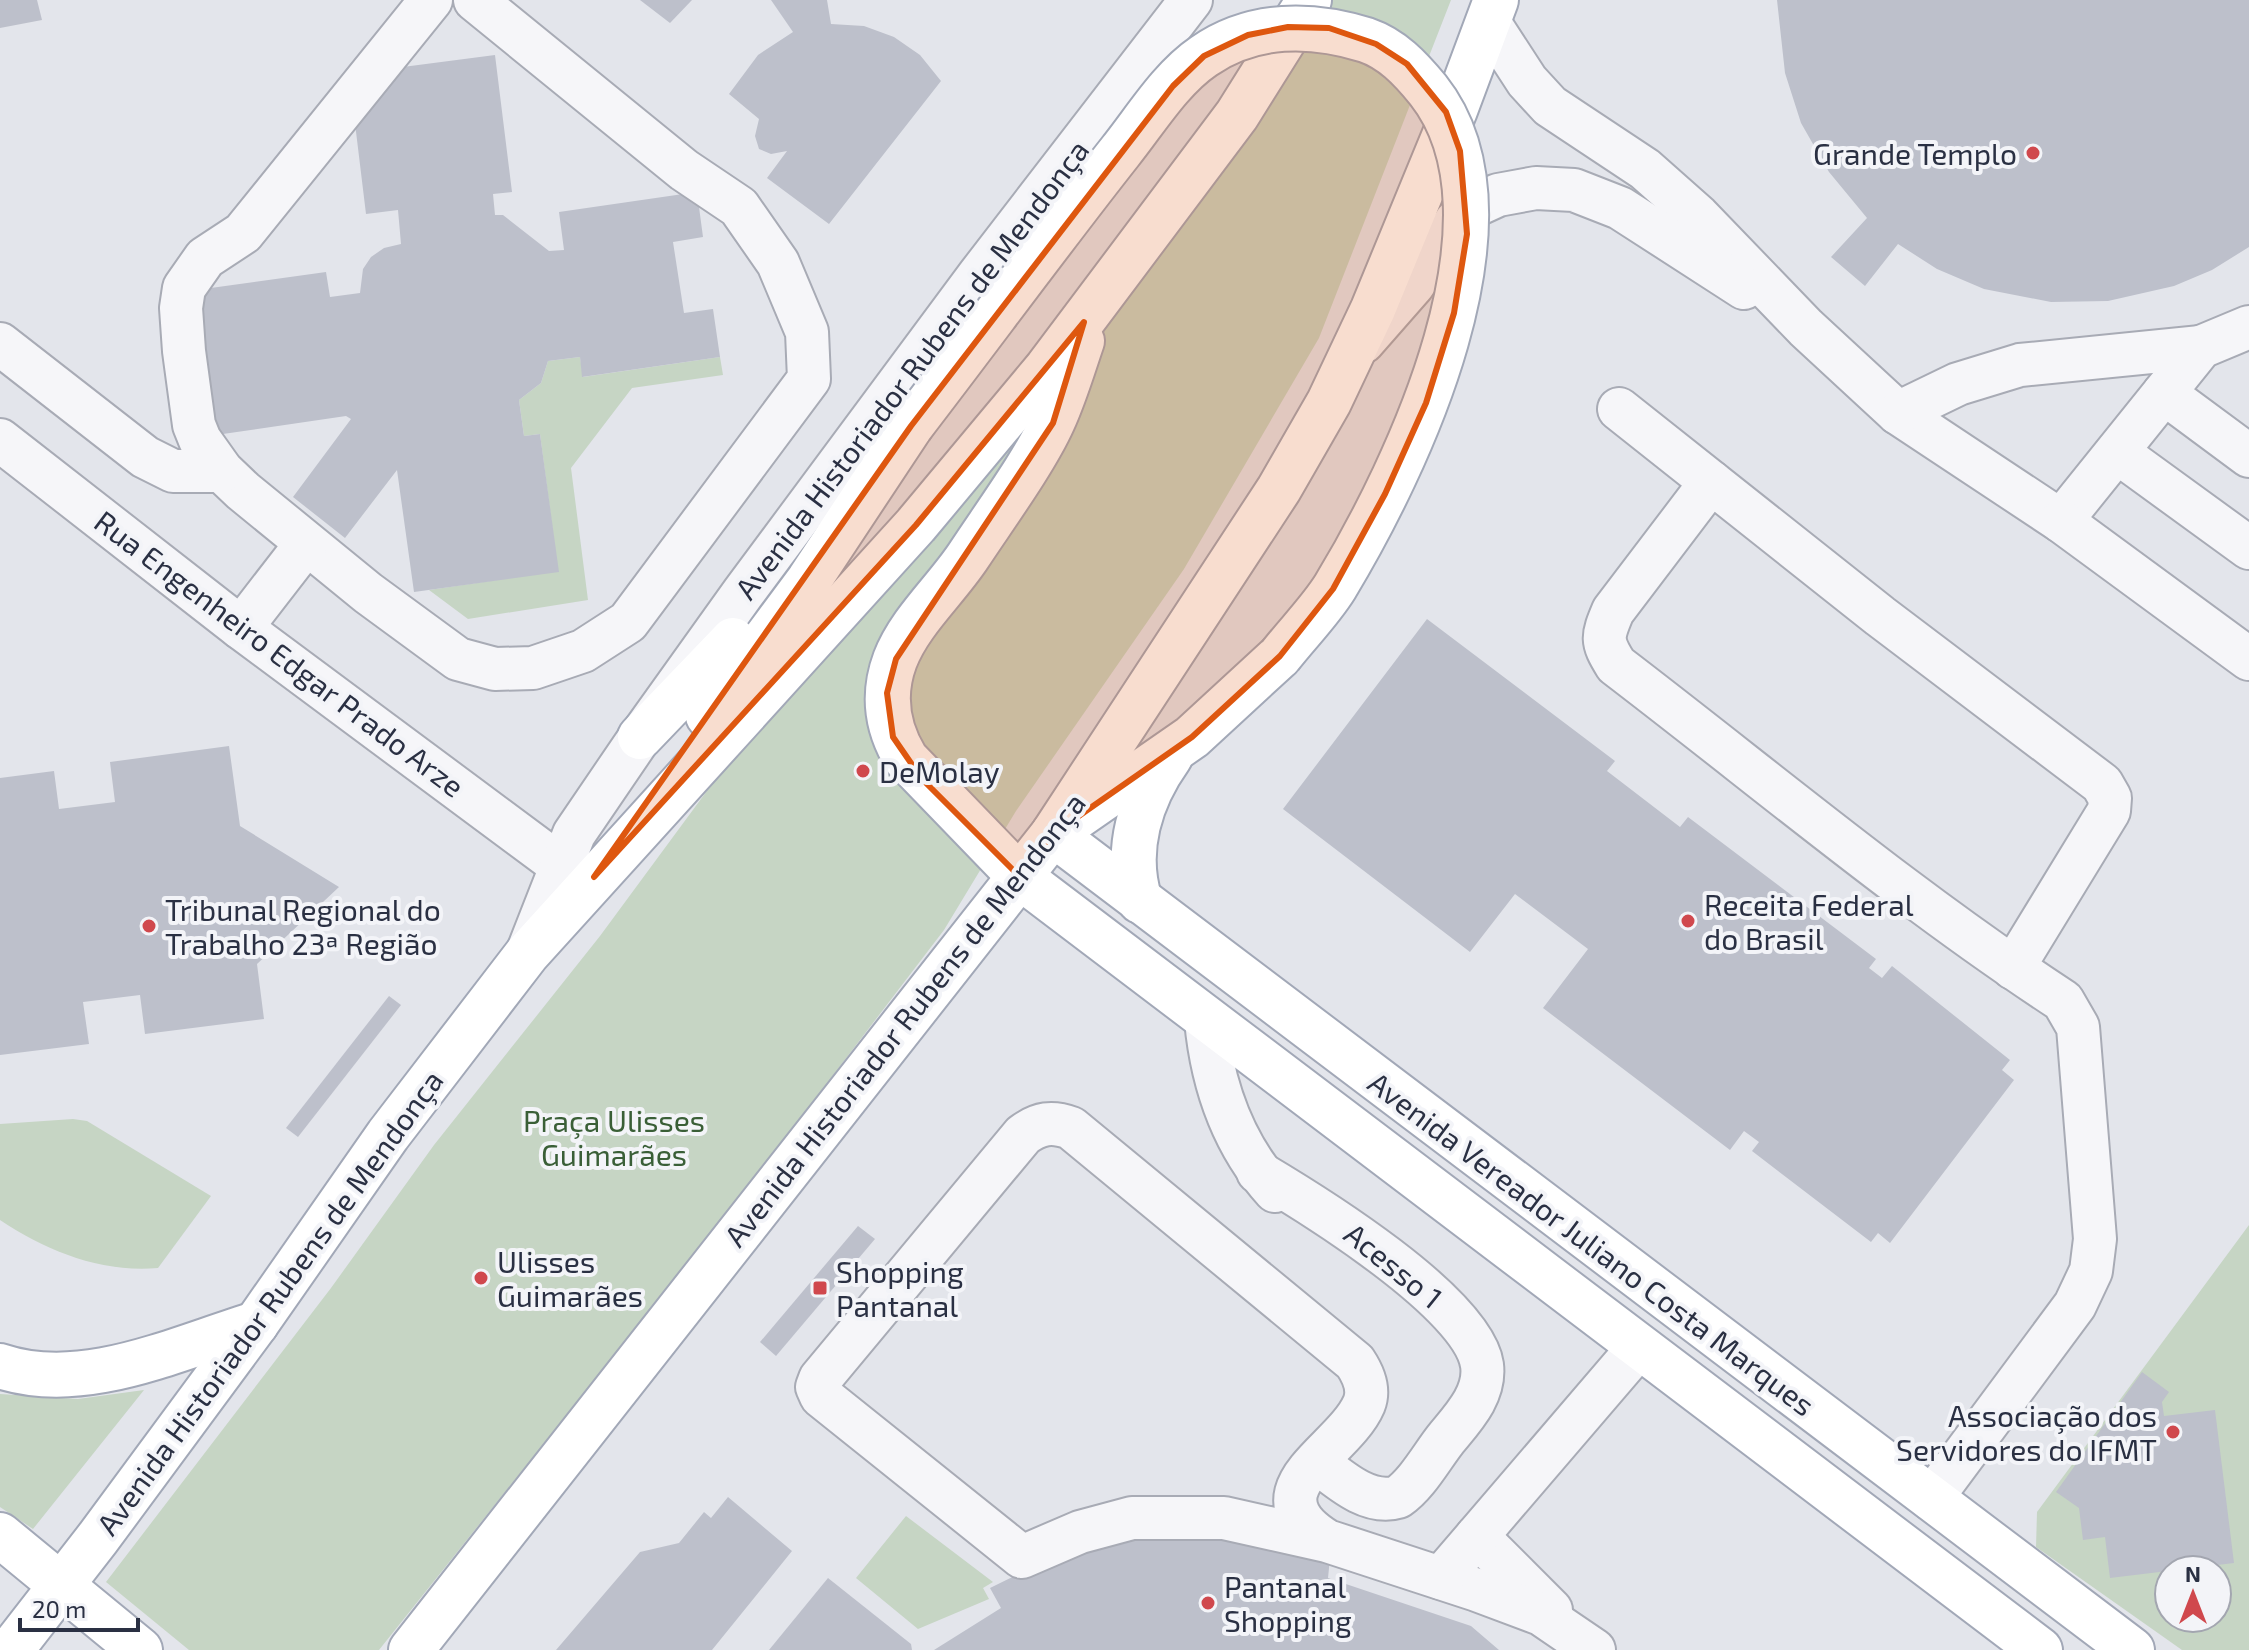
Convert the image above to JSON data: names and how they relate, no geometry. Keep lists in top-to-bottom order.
{
  "streets": {
    "main road": ["Avenida Historiador Rubens de Mendonça", "Avenida Vereador Juliano Costa Marques"],
    "street": ["Rua Engenheiro Edgar Prado Arze", "Acesso 1"]
  },
  "crossings": [
    ["Avenida Historiador Rubens de Mendonça", "Rua Engenheiro Edgar Prado Arze"],
    ["Avenida Historiador Rubens de Mendonça", "Avenida Vereador Juliano Costa Marques"],
    ["Avenida Vereador Juliano Costa Marques", "Acesso 1"]
  ],
  "parks": ["Praça Ulisses Guimarães"],
  "places": {
    "other": [
      "Grande Templo",
      "DeMolay",
      "Receita Federal do Brasil",
      "Tribunal Regional do Trabalho 23ª Região",
      "Ulisses Guimarães",
      "Associação dos Servidores do IFMT",
      "Pantanal Shopping"
    ],
    "transit": ["Shopping Pantanal"]
  },
  "scale_bar": "20 m",
  "north": "top"
}
